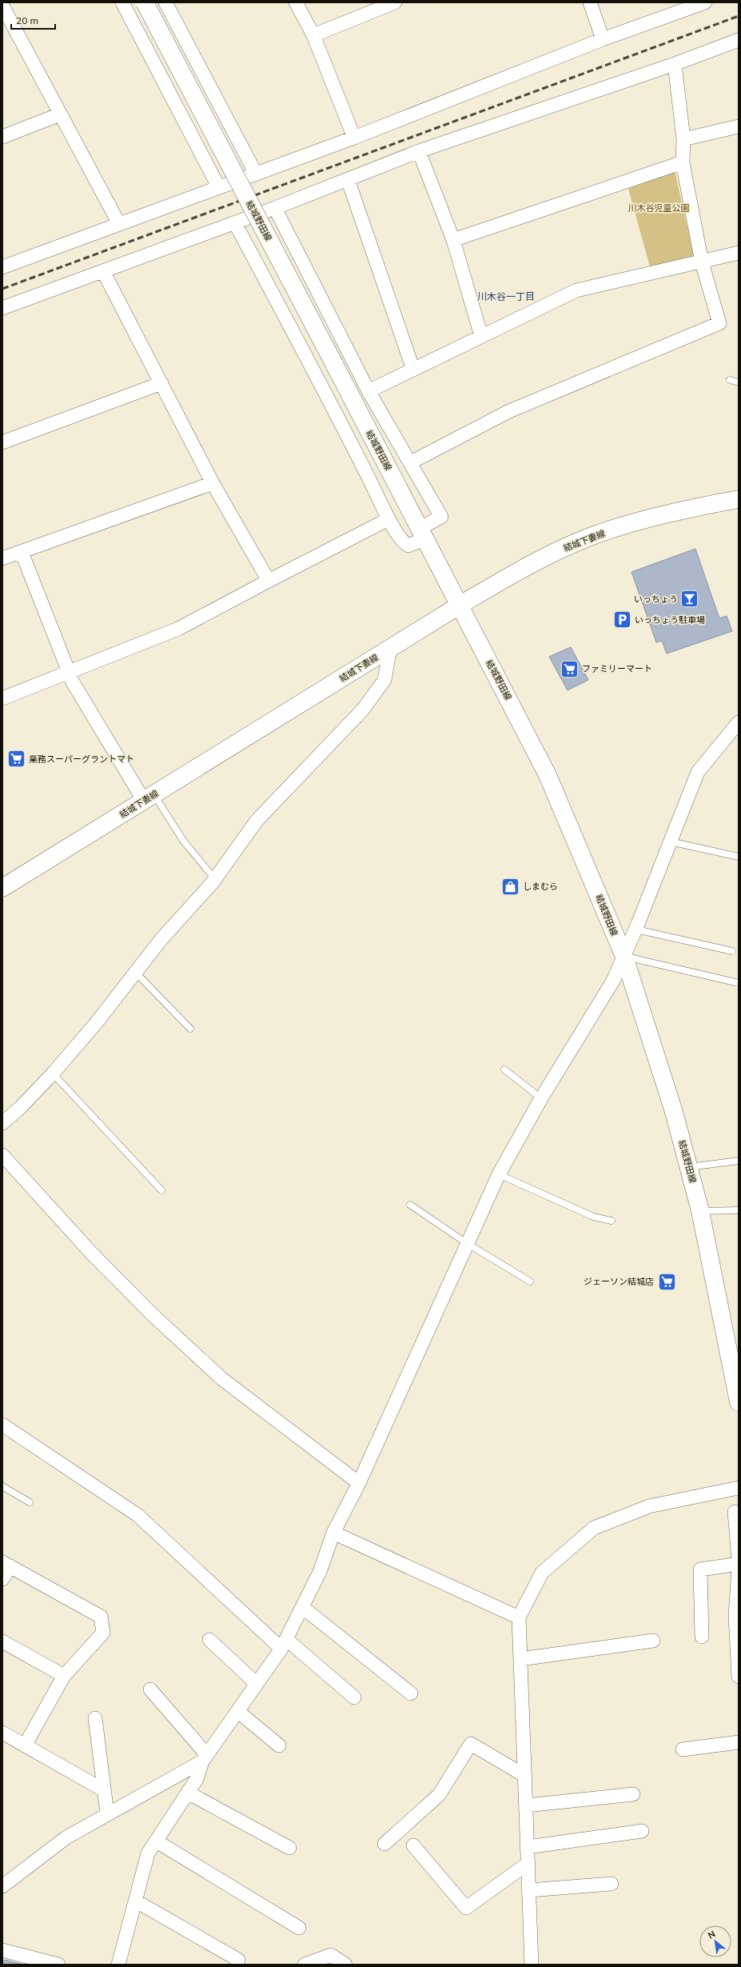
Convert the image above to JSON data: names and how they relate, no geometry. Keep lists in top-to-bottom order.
{
  "streets": {
    "main road": ["結城野田線", "結城下妻線"]
  },
  "crossings": [
    ["結城野田線", "結城下妻線"]
  ],
  "districts": ["川木谷一丁目"],
  "parks": ["川木谷児童公園"],
  "places": {
    "bar": ["いっちょう"],
    "parking": ["いっちょう駐車場"],
    "supermarket": ["ファミリーマート", "業務スーパーグラントマト", "ジェーソン結城店"],
    "shop": ["しまむら"]
  },
  "scale_bar": "20 m",
  "north": "top left"
}
